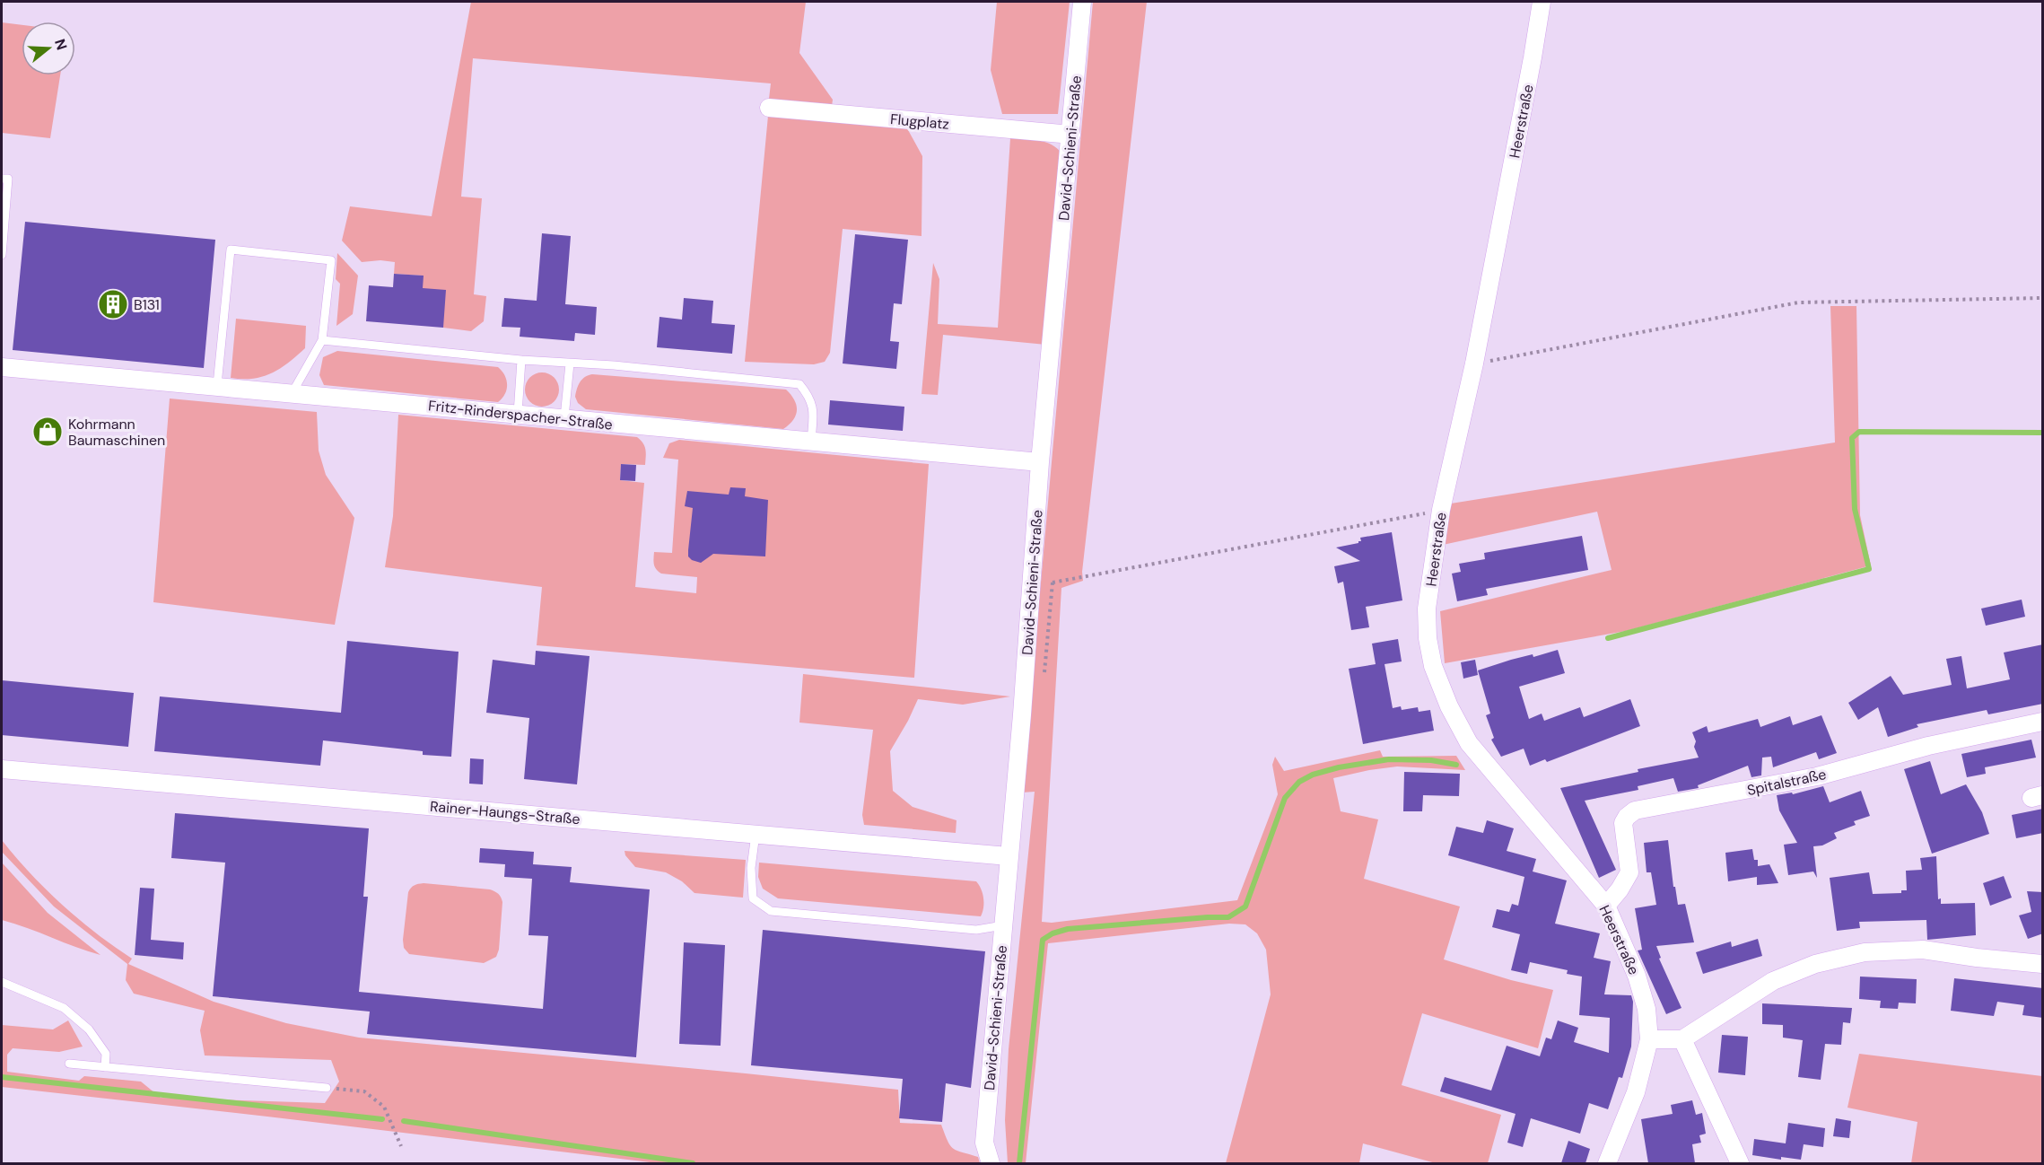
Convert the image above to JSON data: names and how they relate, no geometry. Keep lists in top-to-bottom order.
{
  "streets": {
    "street": [
      "Flugplatz",
      "Heerstraße",
      "David-Schieni-Straße",
      "Fritz-Rinderspacher-Straße",
      "Spitalstraße",
      "Rainer-Haungs-Straße"
    ]
  },
  "crossings": [
    ["Flugplatz", "David-Schieni-Straße"],
    ["Heerstraße", "Spitalstraße"],
    ["David-Schieni-Straße", "Fritz-Rinderspacher-Straße"],
    ["David-Schieni-Straße", "Rainer-Haungs-Straße"]
  ],
  "places": {
    "building": ["B131"],
    "shop": ["Kohrmann Baumaschinen"]
  },
  "north": "right"
}
